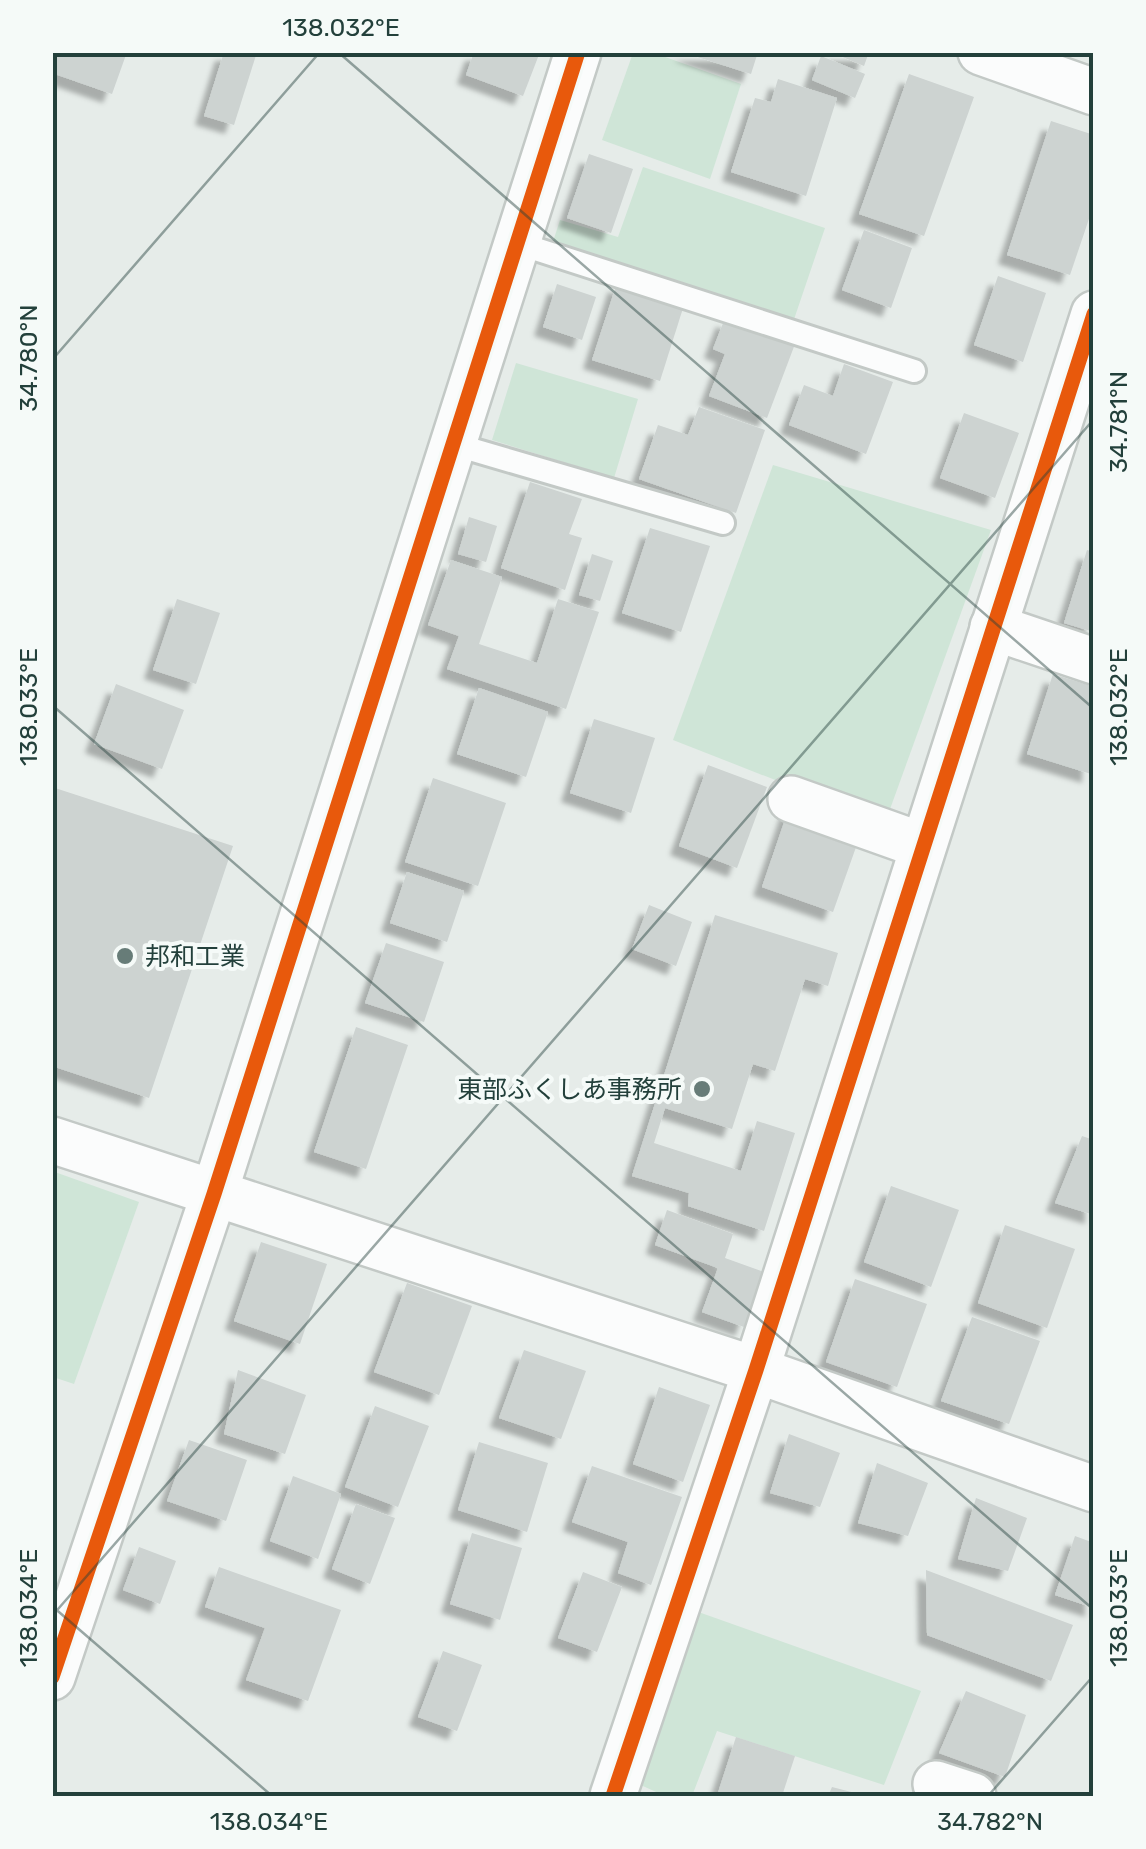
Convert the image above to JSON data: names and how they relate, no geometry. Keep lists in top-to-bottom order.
{
  "places": ["邦和工業", "東部ふくしあ事務所"],
  "coordinates": [
    "138.032°E",
    "34.780°N",
    "34.781°N",
    "138.033°E",
    "138.034°E",
    "34.782°N"
  ]
}
